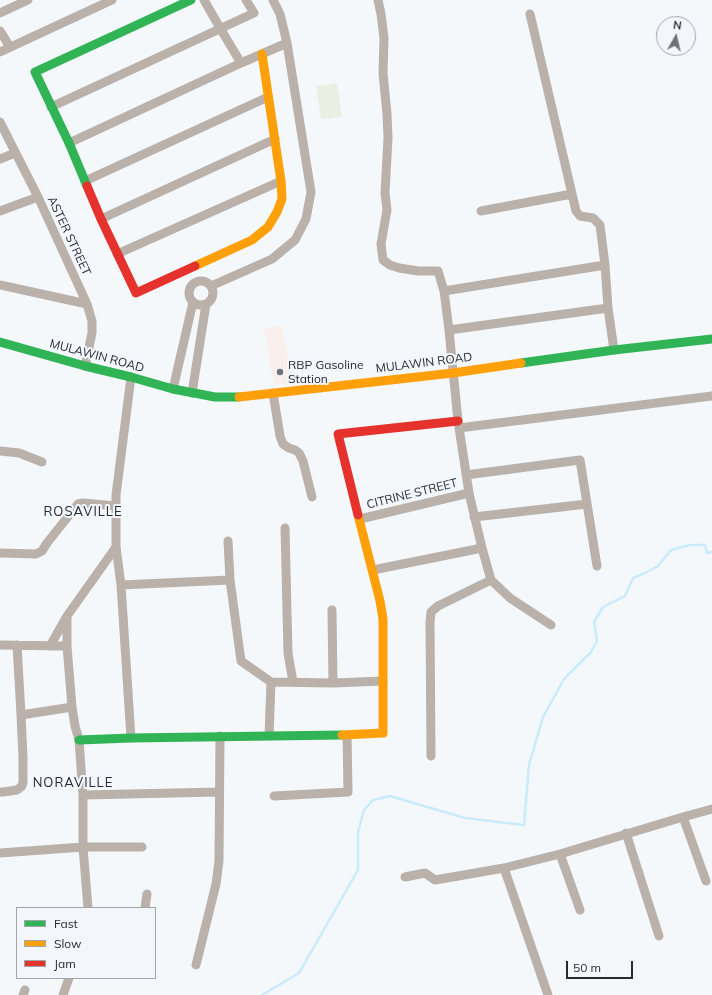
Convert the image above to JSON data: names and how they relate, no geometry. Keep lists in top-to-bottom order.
{
  "streets": {
    "street": ["ASTER STREET", "MULAWIN ROAD", "CITRINE STREET"]
  },
  "crossings": [
    ["ASTER STREET", "MULAWIN ROAD"]
  ],
  "districts": ["ROSAVILLE", "NORAVILLE"],
  "places": ["RBP Gasoline Station"],
  "legend": ["Fast", "Slow", "Jam"],
  "scale_bar": "50 m",
  "north": "top"
}
